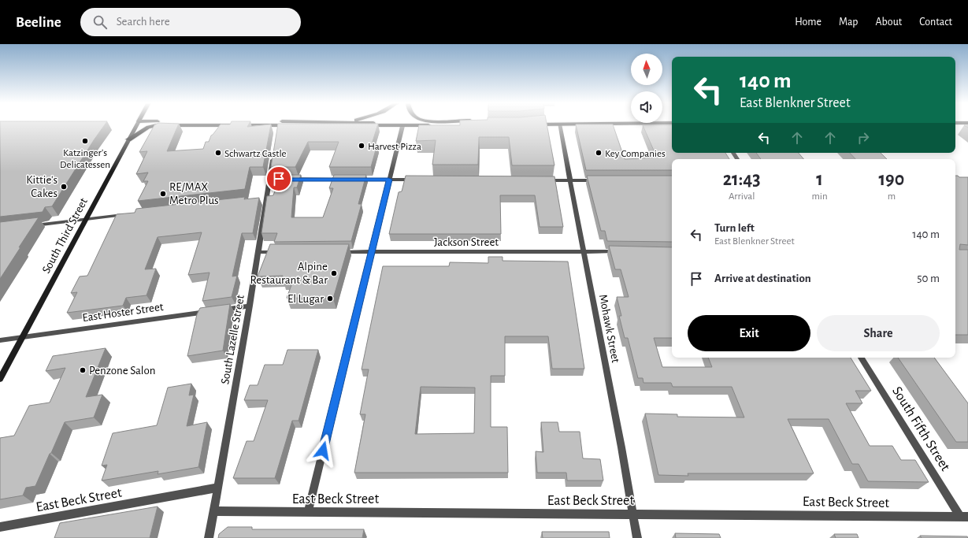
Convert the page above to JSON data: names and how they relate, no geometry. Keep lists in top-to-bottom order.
{
  "streets": {
    "street": [
      "South Third Street",
      "Jackson Street",
      "East Hoster Street",
      "Mohawk Street",
      "South Lazelle Street",
      "South Fifth Street",
      "East Beck Street"
    ]
  },
  "crossings": [
    ["South Third Street", "East Hoster Street"],
    ["Jackson Street", "Mohawk Street"],
    ["East Hoster Street", "South Lazelle Street"],
    ["Mohawk Street", "East Beck Street"],
    ["South Lazelle Street", "East Beck Street"],
    ["South Fifth Street", "East Beck Street"]
  ],
  "places": [
    "Katzinger's Delicatessen",
    "Harvest Pizza",
    "Schwartz Castle",
    "Key Companies",
    "Kittie's Cakes",
    "RE/MAX Metro Plus",
    "Alpine Restaurant & Bar",
    "El Lugar",
    "Penzone Salon"
  ],
  "north": "top",
  "page": {
    "header": "Beeline",
    "search": "Search here",
    "nav": [
      "Home",
      "Map",
      "About",
      "Contact"
    ],
    "turn": ["140 m", "East Blenkner Street"],
    "eta": [
      "21:43",
      "Arrival",
      "1",
      "min",
      "190",
      "m"
    ],
    "list": [
      {
        "name": "Turn left",
        "note": "East Blenkner Street",
        "value": "140 m"
      },
      {
        "name": "Arrive at destination",
        "value": "50 m"
      }
    ],
    "buttons": ["Exit", "Share"]
  }
}
